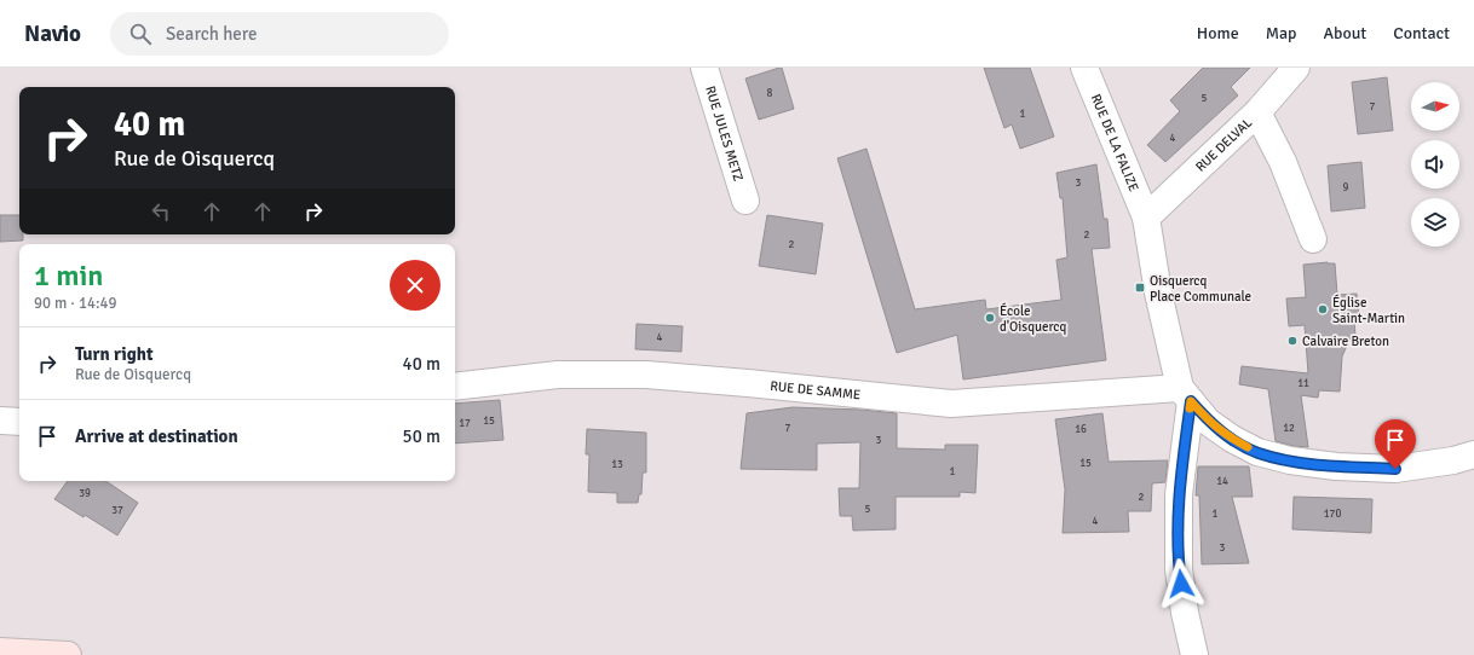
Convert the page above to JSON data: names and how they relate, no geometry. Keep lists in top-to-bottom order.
{
  "streets": {
    "street": [
      "RUE JULES METZ",
      "RUE DE LA FALIZE",
      "RUE DELVAL",
      "RUE DE SAMME"
    ]
  },
  "crossings": [
    ["RUE DE LA FALIZE", "RUE DELVAL"],
    ["RUE DE LA FALIZE", "RUE DE SAMME"]
  ],
  "places": {
    "transit": ["Oisquercq Place Communale"],
    "other": ["Église Saint-Martin", "École d'Oisquercq", "Calvaire Breton"]
  },
  "house_numbers": [
    "8",
    "5",
    "7",
    "1",
    "4",
    "3",
    "9",
    "2",
    "2",
    "4",
    "11",
    "15",
    "17",
    "7",
    "12",
    "16",
    "3",
    "15",
    "13",
    "1",
    "14",
    "39",
    "2",
    "5",
    "37",
    "1",
    "170",
    "4",
    "3"
  ],
  "north": "right",
  "page": {
    "header": "Navio",
    "search": "Search here",
    "nav": [
      "Home",
      "Map",
      "About",
      "Contact"
    ],
    "turn": ["40 m", "Rue de Oisquercq"],
    "heading": ["1 min", "90 m · 14:49"],
    "list": [
      {
        "name": "Turn right",
        "note": "Rue de Oisquercq",
        "value": "40 m"
      },
      {
        "name": "Arrive at destination",
        "value": "50 m"
      }
    ]
  }
}
